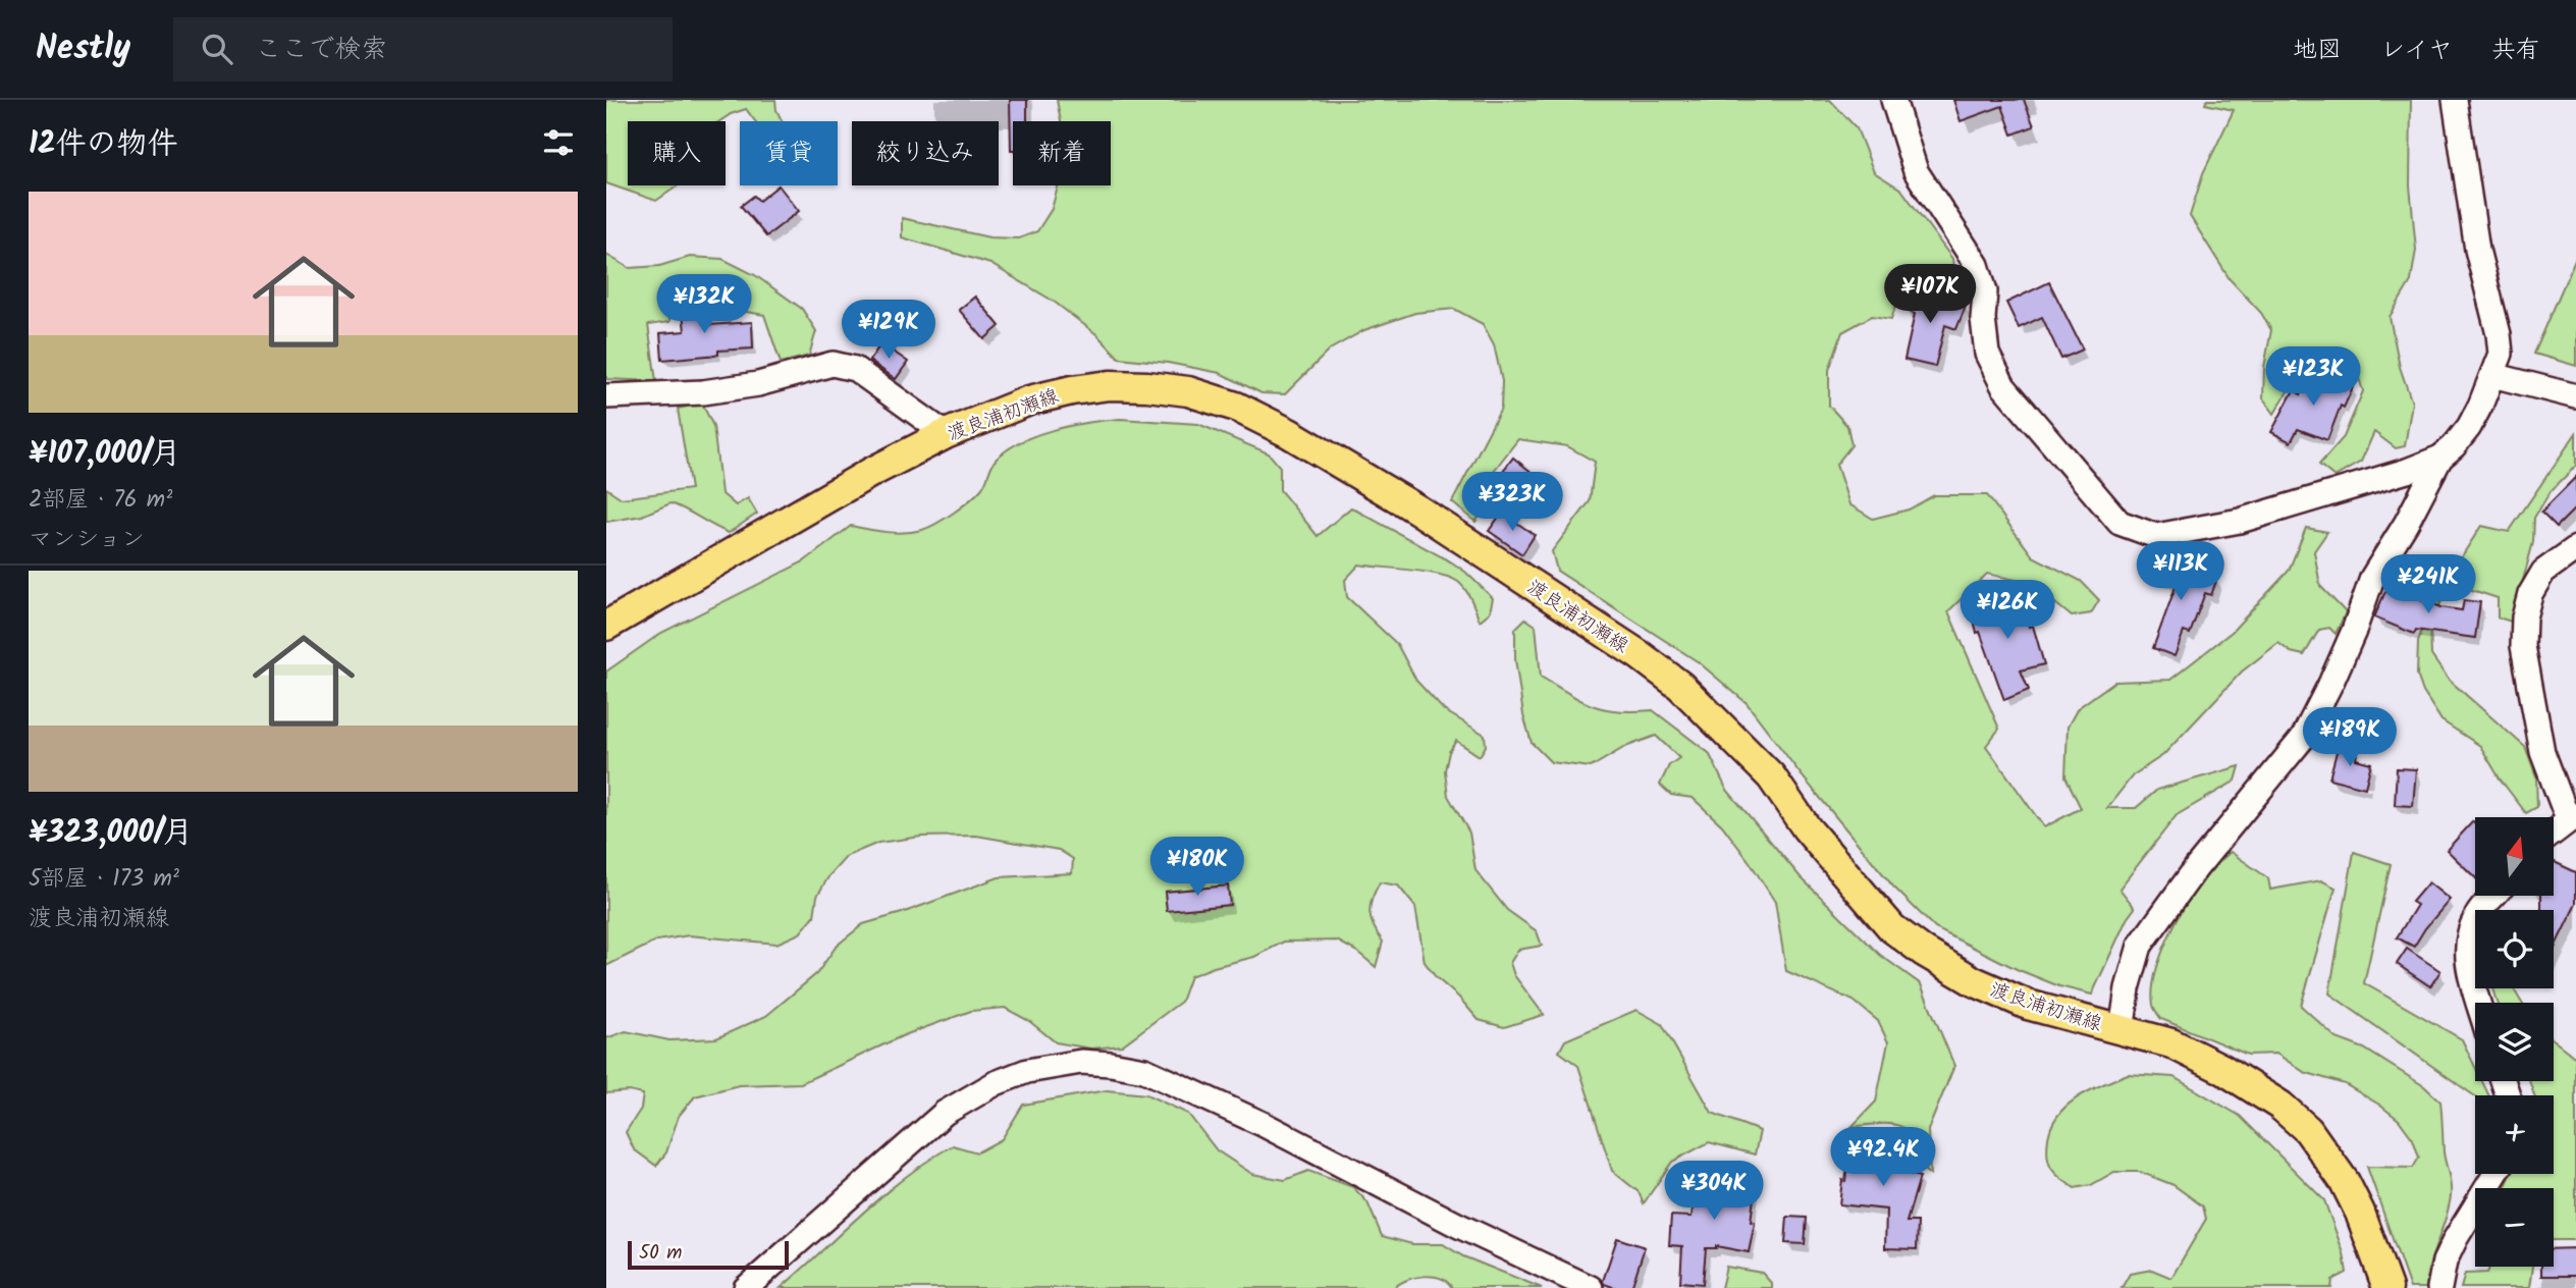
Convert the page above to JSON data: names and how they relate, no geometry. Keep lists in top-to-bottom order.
{
  "streets": {
    "main road": ["渡良浦初瀬線"]
  },
  "scale_bar": "50 m",
  "north": "top",
  "page": {
    "header": "Nestly",
    "search": "ここで検索",
    "nav": ["地図", "レイヤ", "共有"],
    "heading": "12件の物件",
    "chip": [
      "購入",
      "賃貸",
      "絞り込み",
      "新着"
    ],
    "list": [
      {
        "name": "¥107,000/月",
        "note": "2部屋 · 76 m² · マンション"
      },
      {
        "name": "¥323,000/月",
        "note": "5部屋 · 173 m² · 渡良浦初瀬線"
      }
    ],
    "price": [
      "¥107K",
      "¥132K",
      "¥129K",
      "¥123K",
      "¥323K",
      "¥113K",
      "¥241K",
      "¥126K",
      "¥189K",
      "¥180K",
      "¥92.4K",
      "¥304K"
    ],
    "map_buttons": ["+", "−"],
    "scale": "50 m"
  }
}
